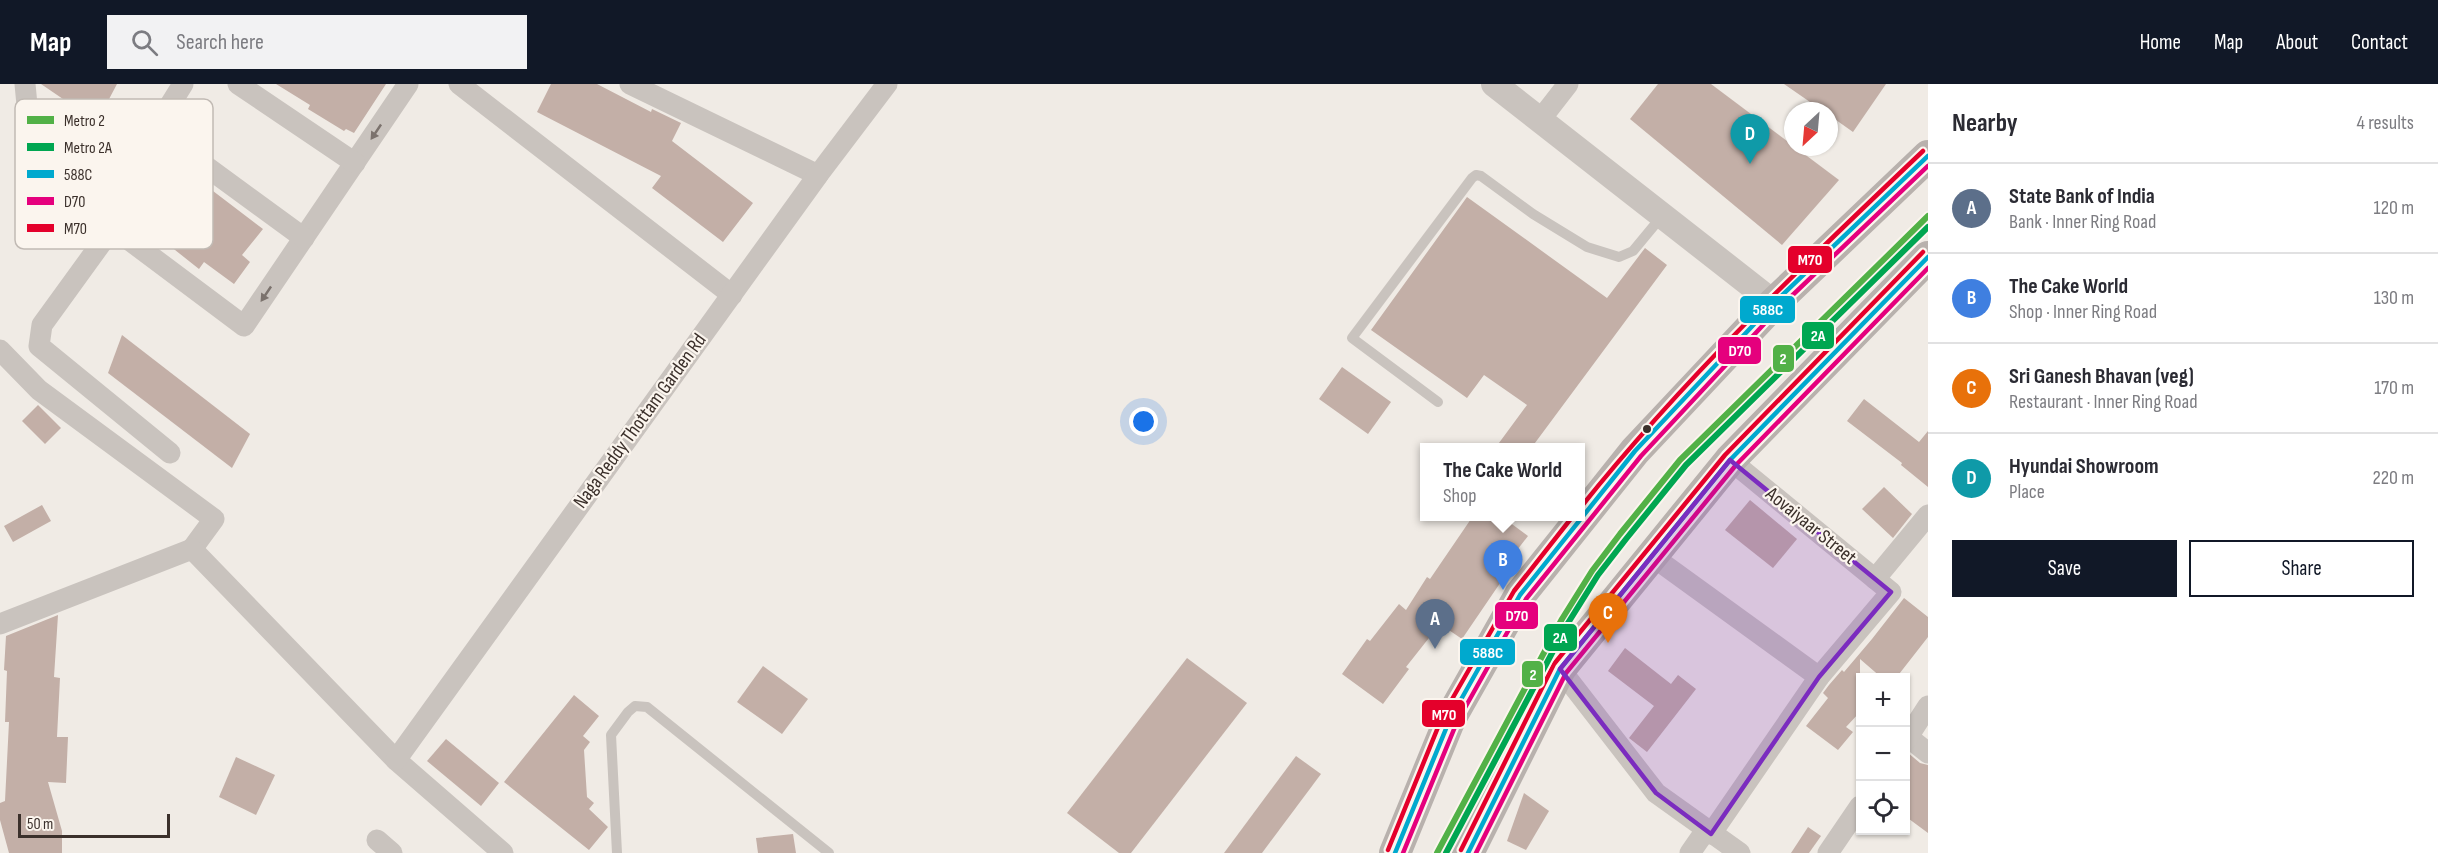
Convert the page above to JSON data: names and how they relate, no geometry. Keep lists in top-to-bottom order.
{
  "streets": {
    "street": ["Naga Reddy Thottam Garden Rd", "Aovaiyaar Street"]
  },
  "lines": [
    "transit line M70",
    "transit line 588C",
    "transit line D70",
    "metro line 2",
    "metro line 2A"
  ],
  "legend": [
    "Metro 2",
    "Metro 2A",
    "588C",
    "D70",
    "M70"
  ],
  "scale_bar": "50 m",
  "north": "bottom left",
  "page": {
    "header": "Map",
    "search": "Search here",
    "nav": [
      "Home",
      "Map",
      "About",
      "Contact"
    ],
    "heading": ["Nearby", "4 results"],
    "pins": [
      "D",
      "B",
      "C",
      "A"
    ],
    "list": [
      {
        "mark": "A",
        "name": "State Bank of India",
        "note": "Bank · Inner Ring Road",
        "value": "120 m"
      },
      {
        "mark": "B",
        "name": "The Cake World",
        "note": "Shop · Inner Ring Road",
        "value": "130 m"
      },
      {
        "mark": "C",
        "name": "Sri Ganesh Bhavan (veg)",
        "note": "Restaurant · Inner Ring Road",
        "value": "170 m"
      },
      {
        "mark": "D",
        "name": "Hyundai Showroom",
        "note": "Place",
        "value": "220 m"
      }
    ],
    "popup": ["The Cake World", "Shop"],
    "buttons": ["Save", "Share"],
    "map_buttons": ["+", "−"],
    "scale": "50 m"
  }
}
